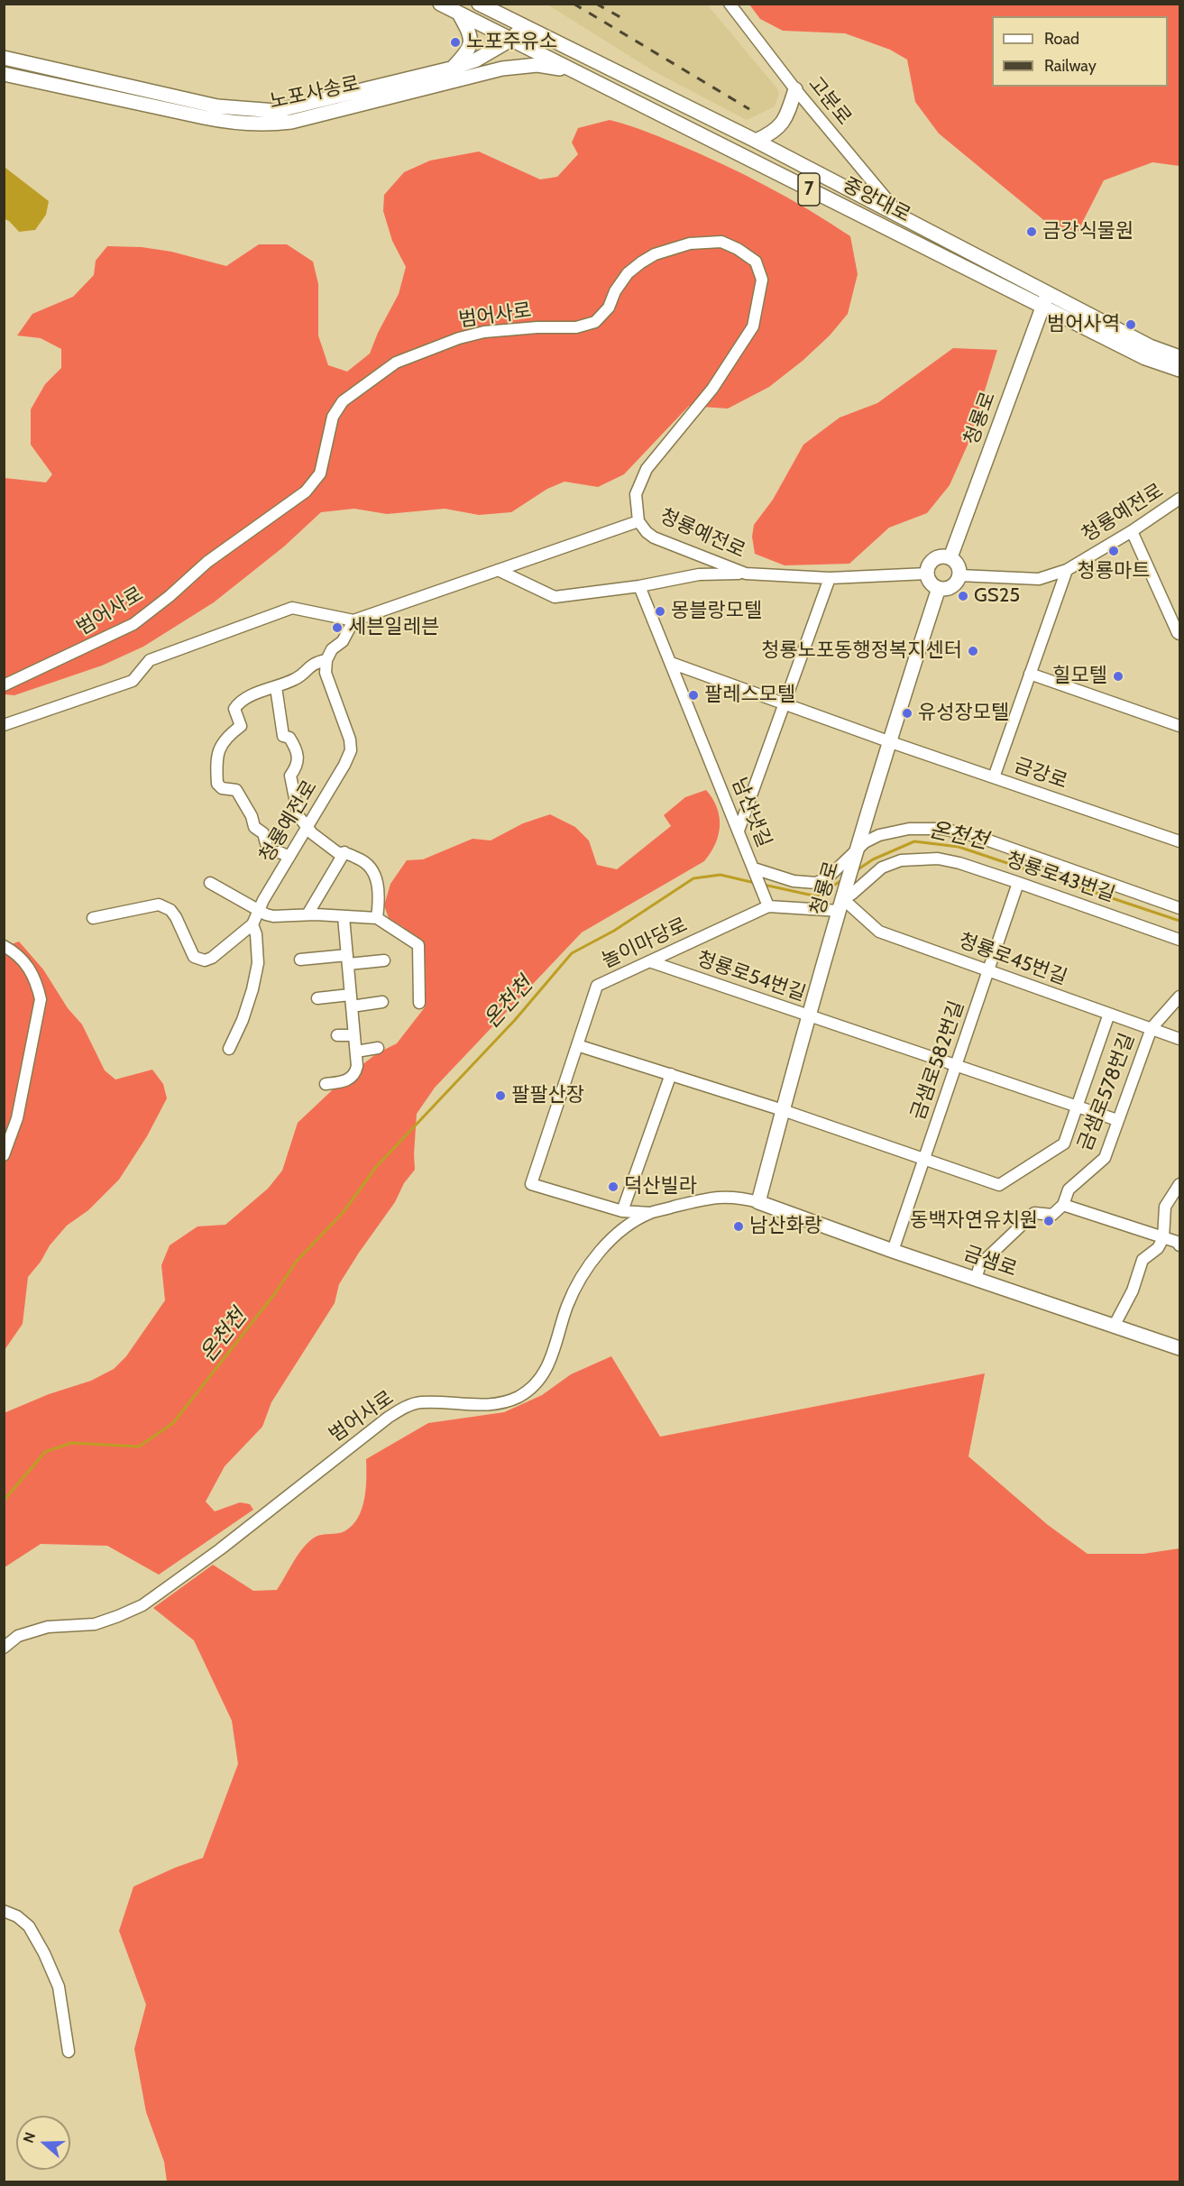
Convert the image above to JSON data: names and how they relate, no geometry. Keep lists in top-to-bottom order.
{
  "streets": {
    "main road": [
      "노포사송로",
      "7",
      "중앙대로",
      "청룡로",
      "금샘로"
    ],
    "street": [
      "고분로",
      "범어사로",
      "청룡예전로",
      "금강로",
      "남산냇길",
      "청룡로43번길",
      "놀이마당로",
      "청룡로45번길",
      "청룡로54번길",
      "금샘로582번길",
      "금샘로578번길"
    ]
  },
  "crossings": [
    ["노포사송로", "중앙대로"],
    ["고분로", "중앙대로"],
    ["중앙대로", "청룡로"],
    ["범어사로", "청룡로"],
    ["범어사로", "청룡예전로"],
    ["범어사로", "놀이마당로"],
    ["범어사로", "금샘로"],
    ["청룡로", "청룡예전로"],
    ["청룡로", "금강로"],
    ["청룡로", "남산냇길"],
    ["청룡로", "청룡로43번길"],
    ["청룡로", "놀이마당로"],
    ["청룡로", "청룡로45번길"],
    ["청룡로", "청룡로54번길"],
    ["청룡로", "금샘로"],
    ["금강로", "남산냇길"],
    ["청룡로43번길", "놀이마당로"],
    ["청룡로43번길", "청룡로45번길"],
    ["청룡로43번길", "금샘로582번길"],
    ["놀이마당로", "청룡로45번길"],
    ["놀이마당로", "청룡로54번길"],
    ["청룡로45번길", "금샘로582번길"],
    ["청룡로45번길", "금샘로578번길"],
    ["청룡로54번길", "금샘로582번길"],
    ["청룡로54번길", "금샘로578번길"],
    ["금샘로582번길", "금샘로"]
  ],
  "water": ["온천천"],
  "places": [
    "노포주유소",
    "금강식물원",
    "범어사역",
    "청룡마트",
    "GS25",
    "몽블랑모텔",
    "세븐일레븐",
    "청룡노포동행정복지센터",
    "힐모텔",
    "팔레스모텔",
    "유성장모텔",
    "팔팔산장",
    "덕산빌라",
    "동백자연유치원",
    "남산화랑"
  ],
  "legend": ["Road", "Railway"],
  "north": "left"
}
